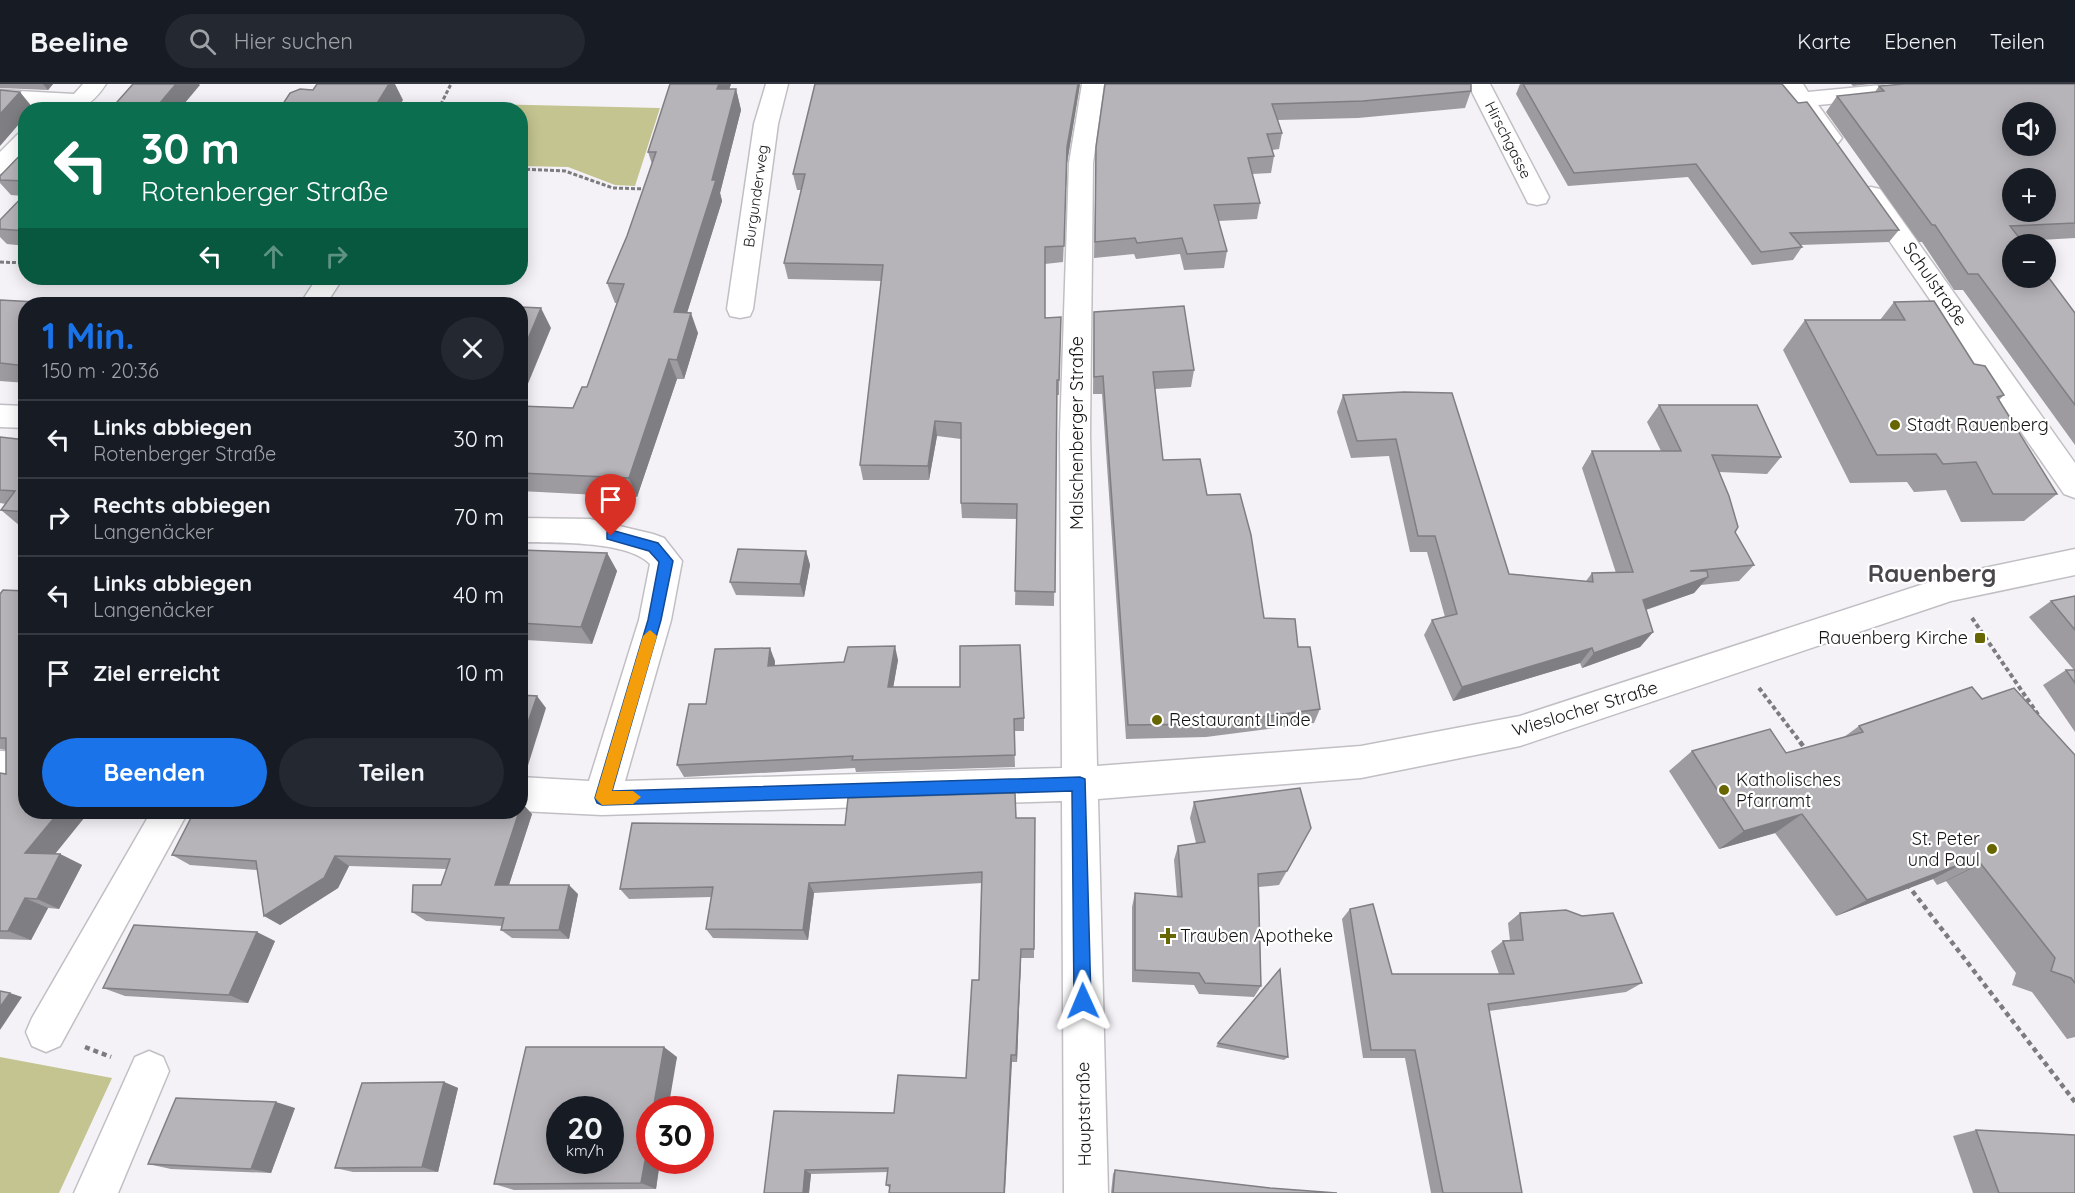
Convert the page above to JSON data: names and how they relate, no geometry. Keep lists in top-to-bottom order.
{
  "streets": {
    "street": [
      "Hirschgasse",
      "Burgunderweg",
      "Schulstraße",
      "Malschenberger Straße",
      "Wieslocher Straße",
      "Hauptstraße"
    ]
  },
  "crossings": [
    ["Malschenberger Straße", "Wieslocher Straße"],
    ["Malschenberger Straße", "Hauptstraße"],
    ["Wieslocher Straße", "Hauptstraße"]
  ],
  "districts": ["Rauenberg"],
  "places": {
    "other": [
      "Stadt Rauenberg",
      "Restaurant Linde",
      "Katholisches Pfarramt",
      "St. Peter und Paul"
    ],
    "transit": ["Rauenberg Kirche"],
    "health": ["Trauben Apotheke"]
  },
  "page": {
    "header": "Beeline",
    "search": "Hier suchen",
    "nav": ["Karte", "Ebenen", "Teilen"],
    "map_buttons": ["+", "−"],
    "turn": ["30 m", "Rotenberger Straße"],
    "heading": ["1 Min.", "150 m · 20:36"],
    "list": [
      {
        "name": "Links abbiegen",
        "note": "Rotenberger Straße",
        "value": "30 m"
      },
      {
        "name": "Rechts abbiegen",
        "note": "Langenäcker",
        "value": "70 m"
      },
      {
        "name": "Links abbiegen",
        "note": "Langenäcker",
        "value": "40 m"
      },
      {
        "name": "Ziel erreicht",
        "value": "10 m"
      }
    ],
    "buttons": ["Beenden", "Teilen"],
    "speed": "20 km/h",
    "limit": "30"
  }
}
